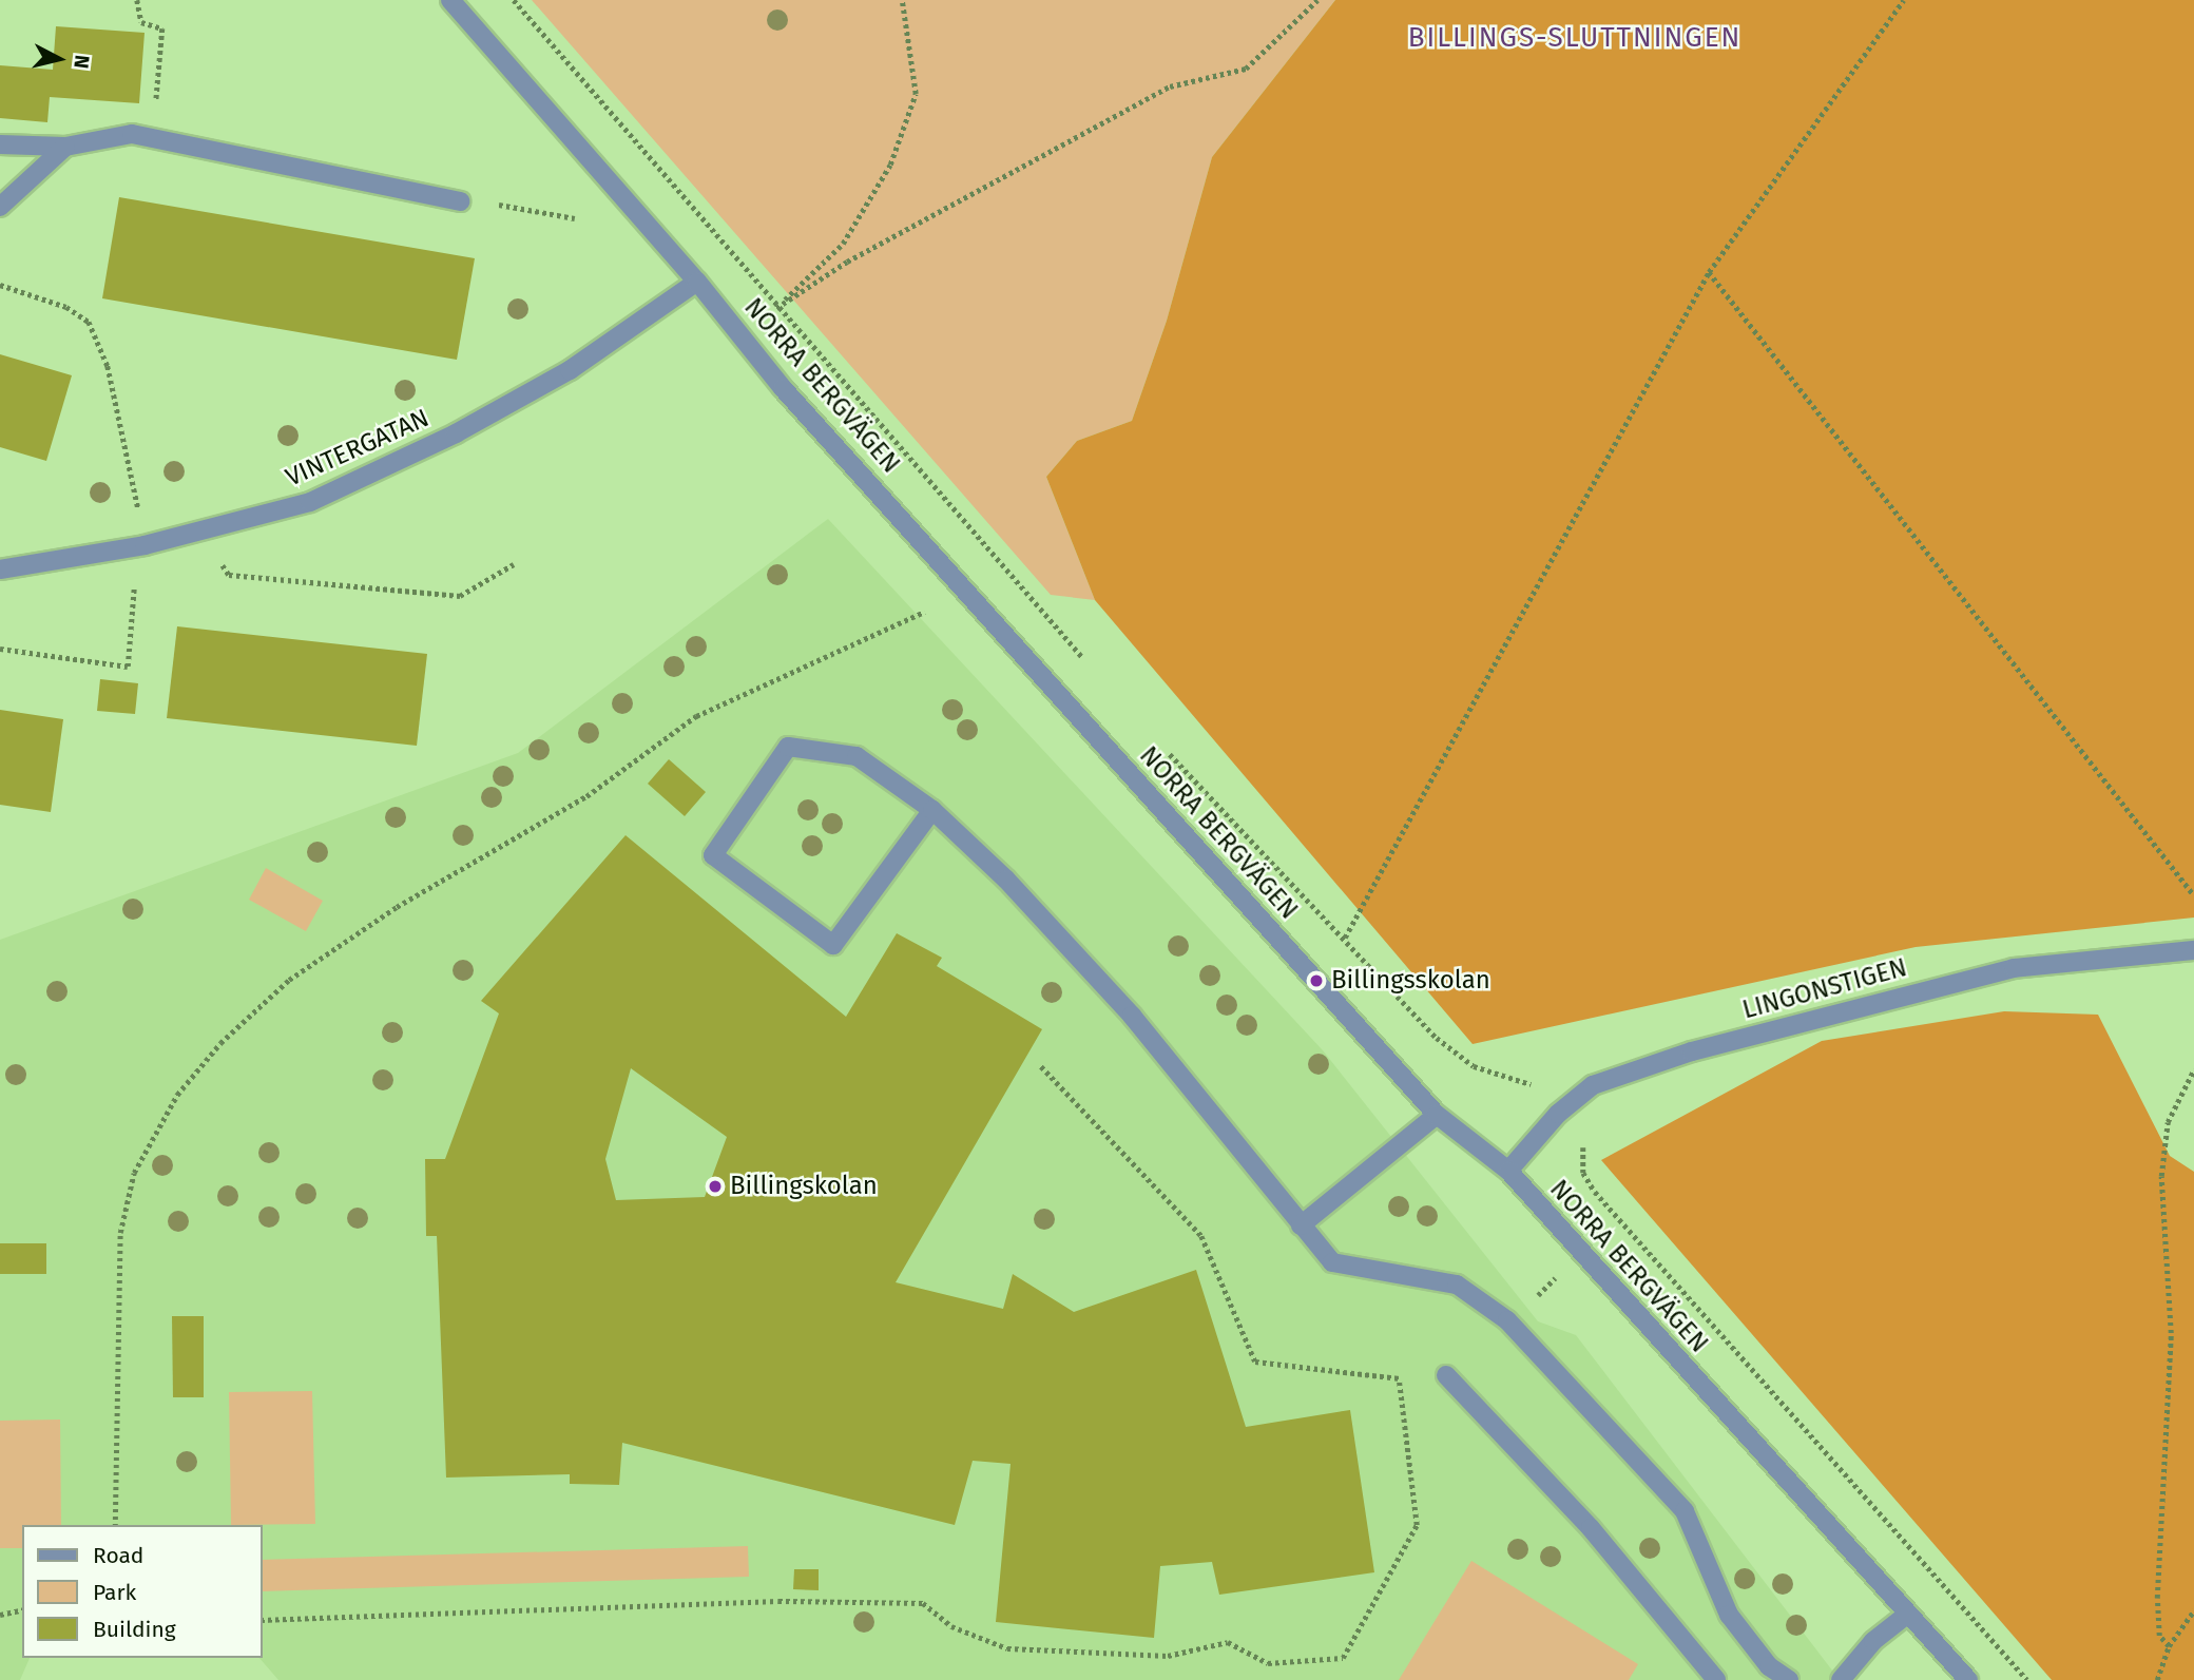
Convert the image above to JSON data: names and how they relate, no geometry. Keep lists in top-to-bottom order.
{
  "streets": {
    "street": ["NORRA BERGVÄGEN", "VINTERGATAN", "LINGONSTIGEN"]
  },
  "crossings": [
    ["NORRA BERGVÄGEN", "VINTERGATAN"],
    ["NORRA BERGVÄGEN", "LINGONSTIGEN"]
  ],
  "districts": ["BILLINGS-SLUTTNINGEN"],
  "places": ["Billingsskolan", "Billingskolan"],
  "legend": ["Road", "Park", "Building"],
  "north": "right"
}
